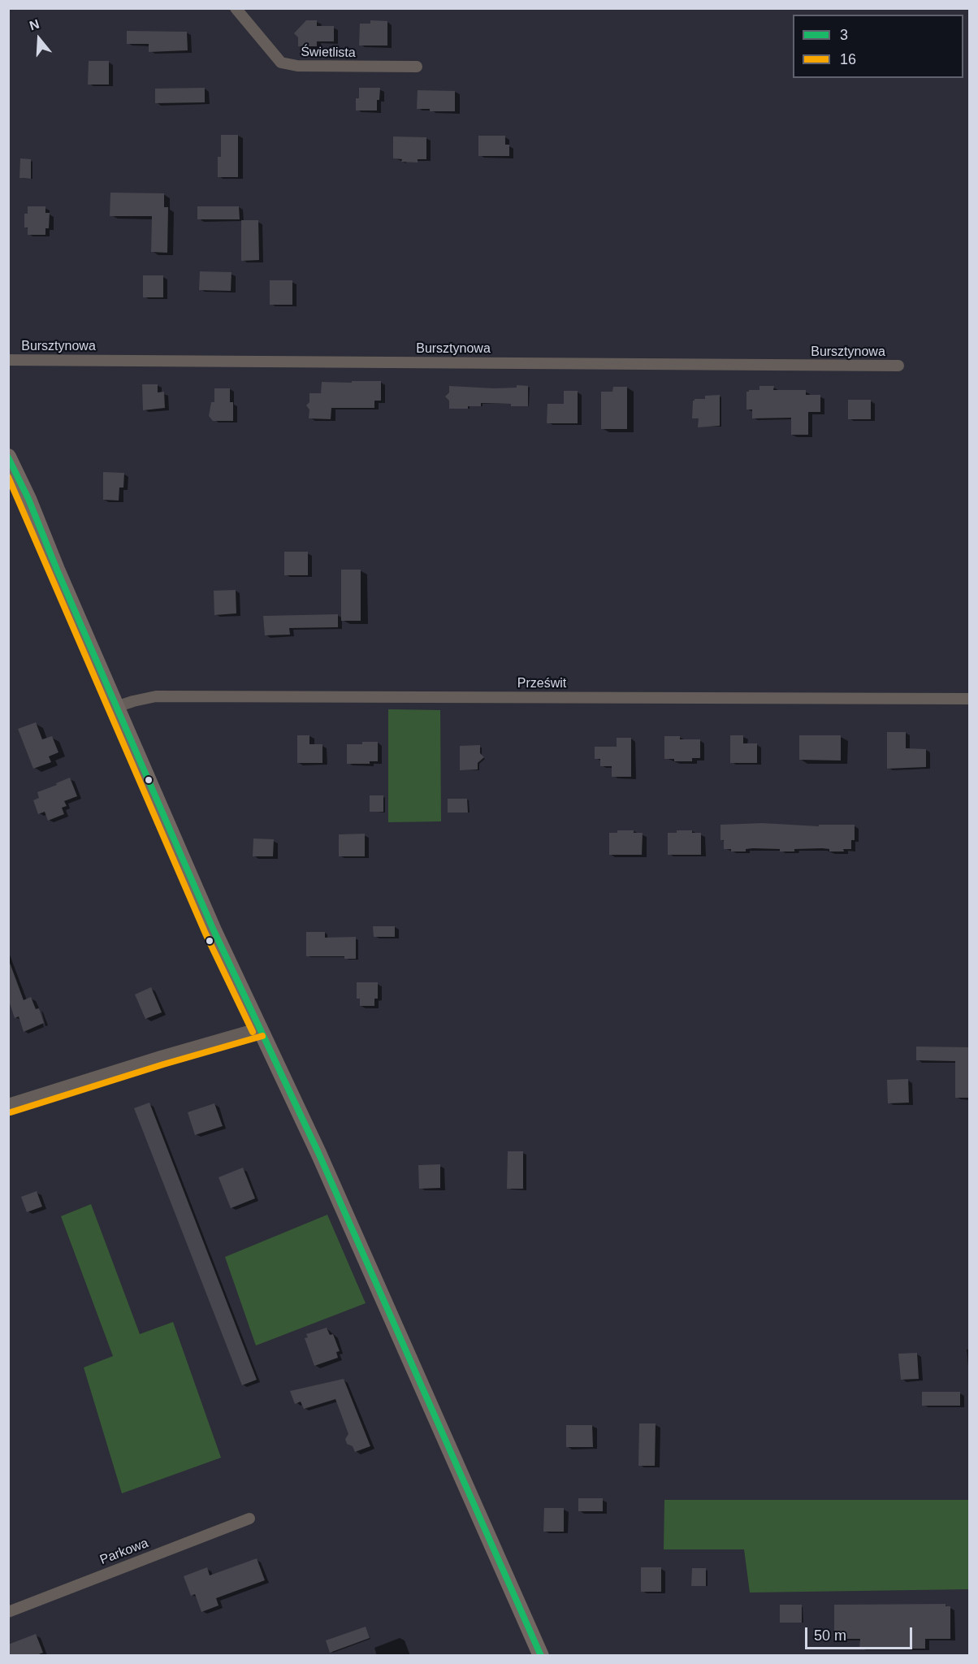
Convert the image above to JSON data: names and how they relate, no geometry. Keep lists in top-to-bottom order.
{
  "streets": {
    "street": [
      "Świetlista",
      "Bursztynowa",
      "Prześwit",
      "Parkowa"
    ]
  },
  "lines": ["transit line 3", "transit line 16"],
  "legend": ["3", "16"],
  "scale_bar": "50 m",
  "north": "top"
}
